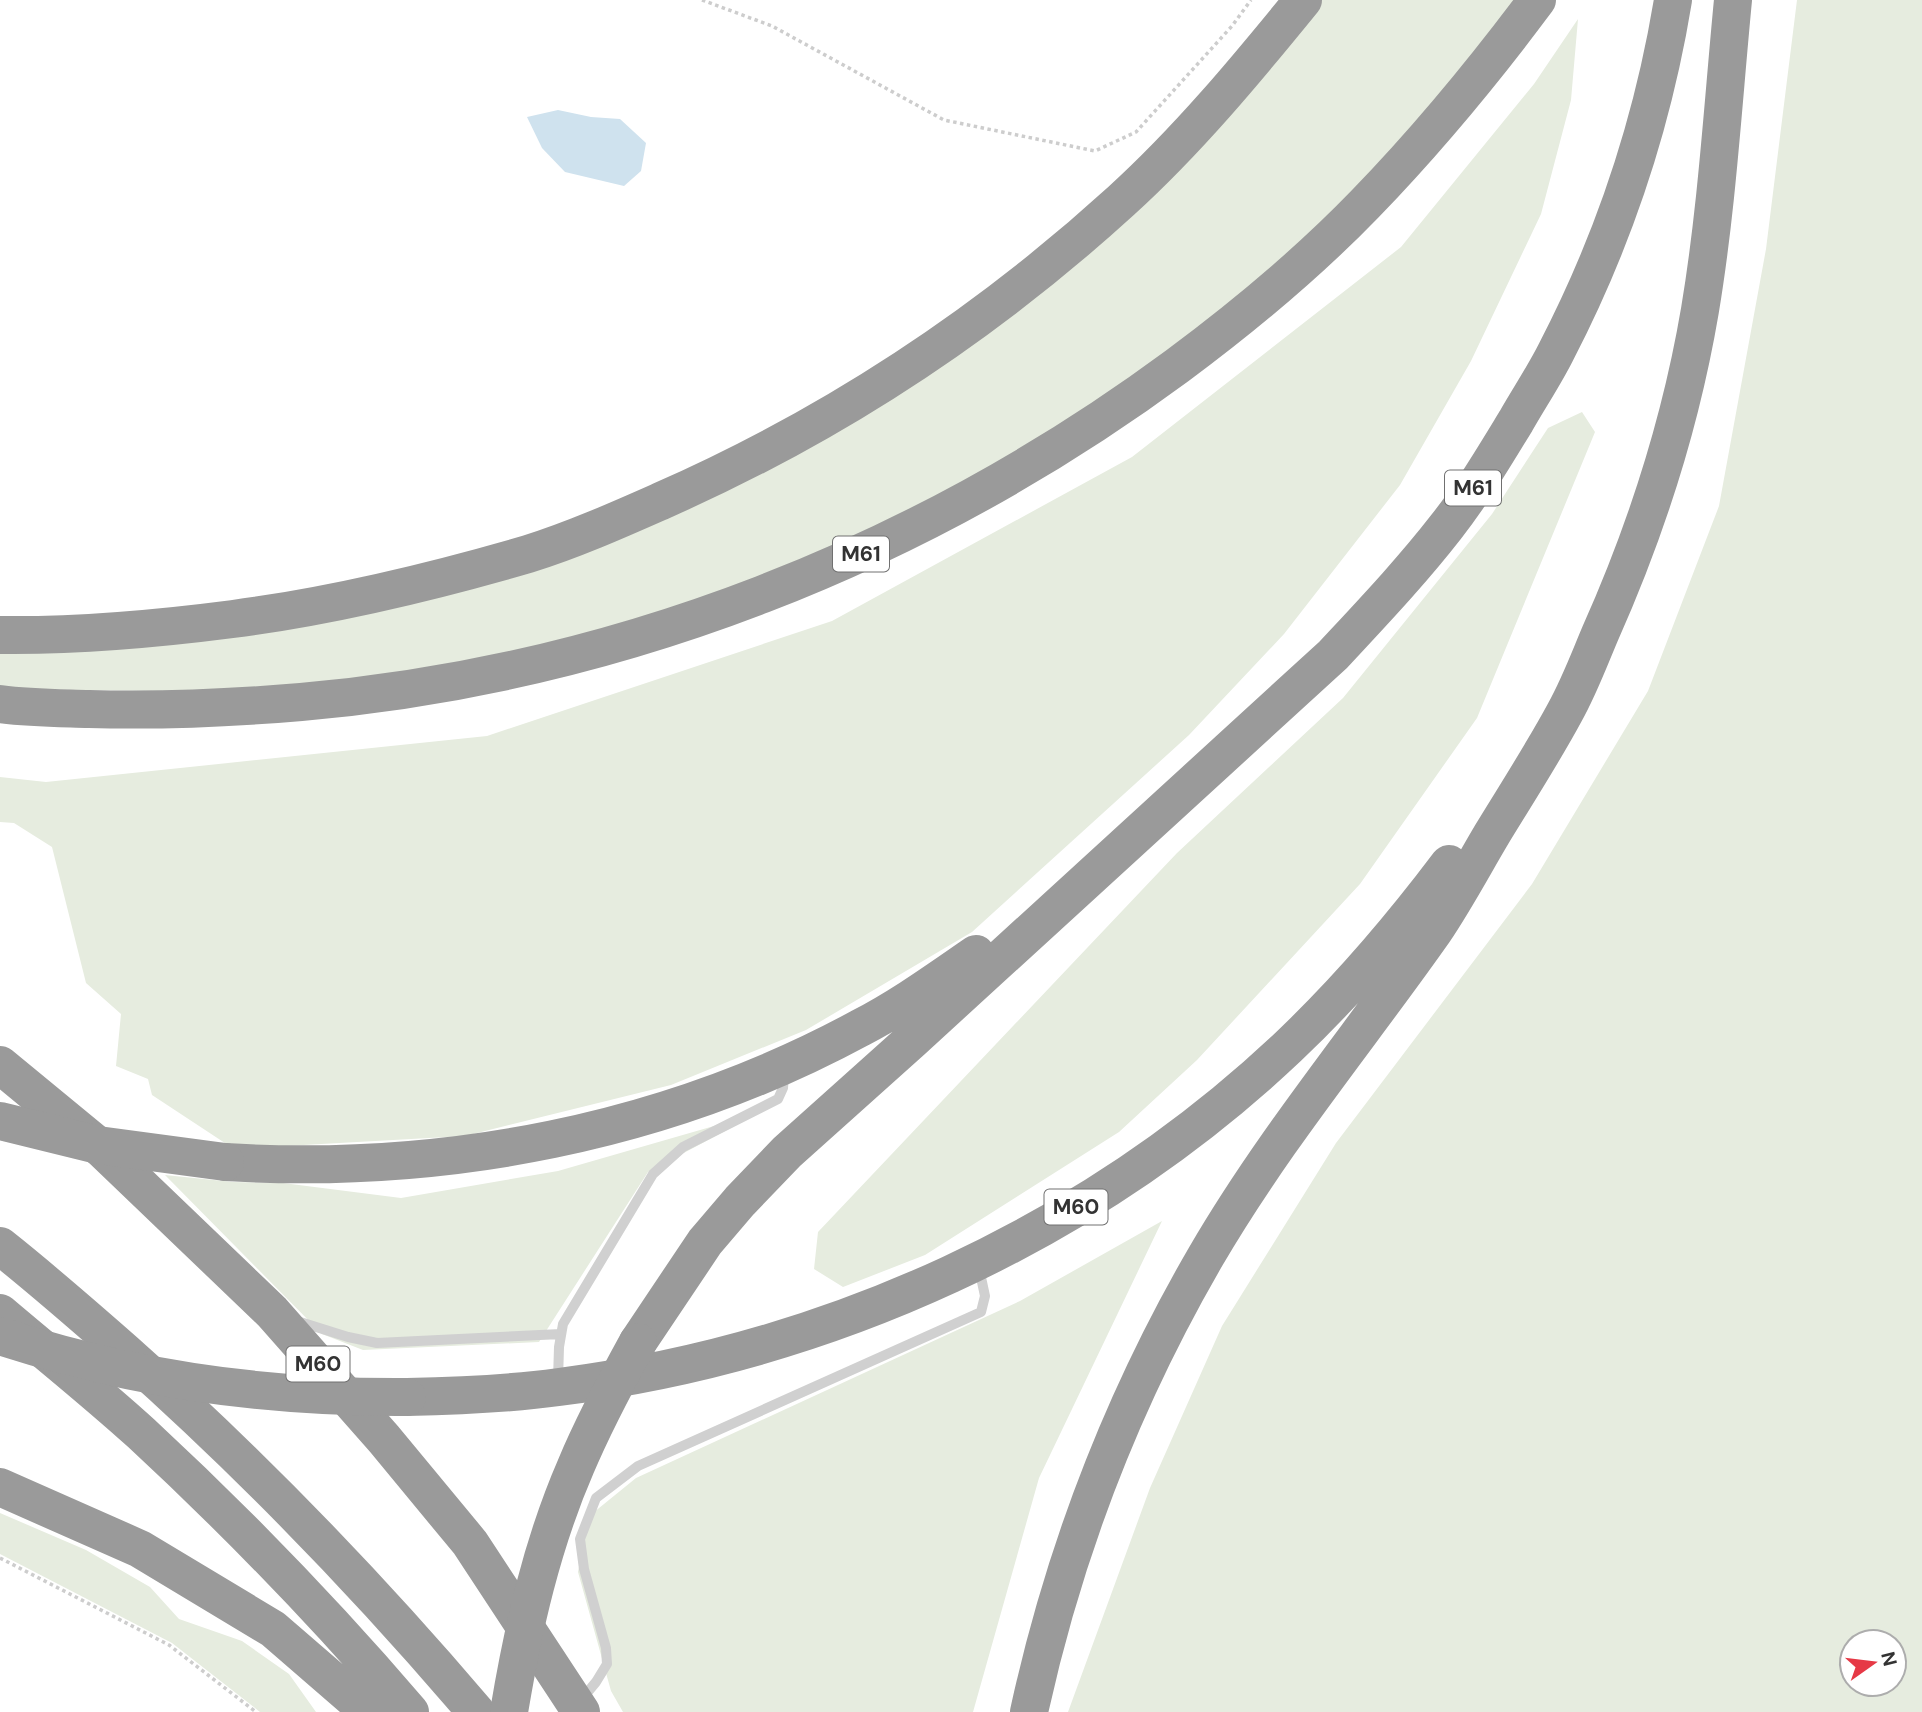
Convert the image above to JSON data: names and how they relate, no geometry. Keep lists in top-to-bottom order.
{
  "streets": {
    "highway": ["M61", "M60"]
  },
  "north": "right"
}
